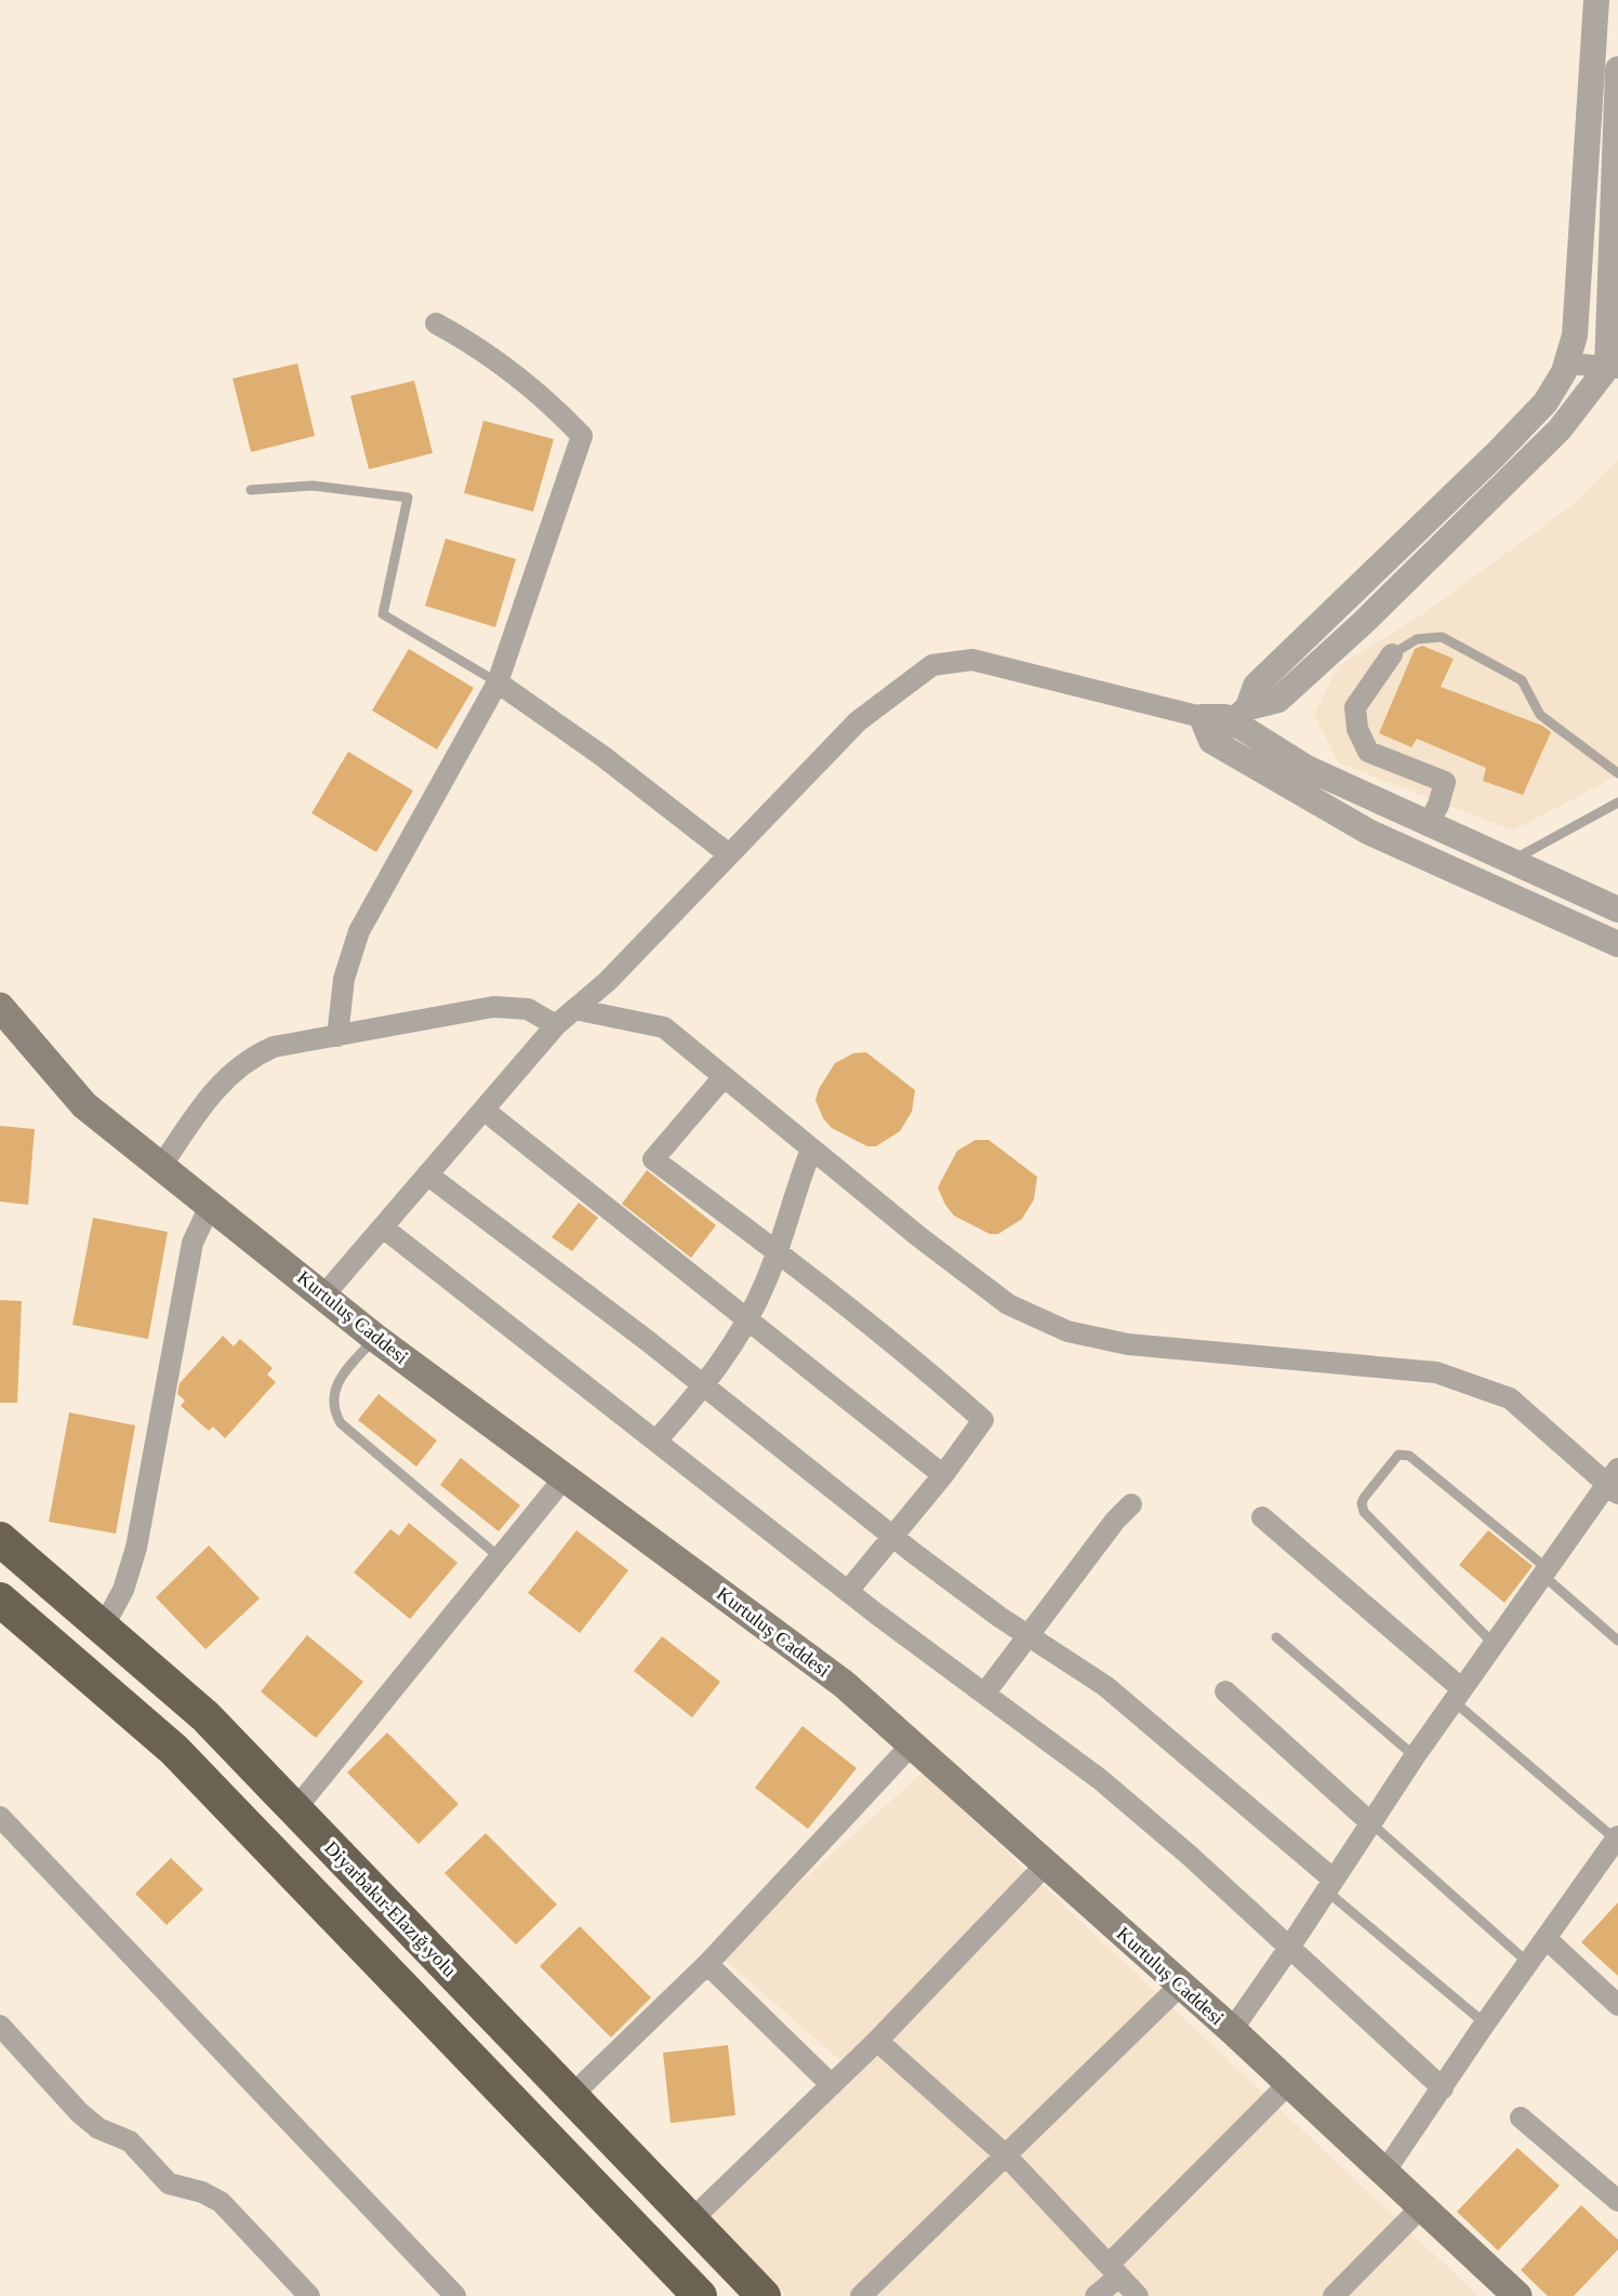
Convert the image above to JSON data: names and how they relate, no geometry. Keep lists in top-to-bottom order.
{
  "streets": {
    "highway": ["Diyarbakır-Elazığ yolu"],
    "main road": ["Kurtuluş Caddesi"]
  }
}
